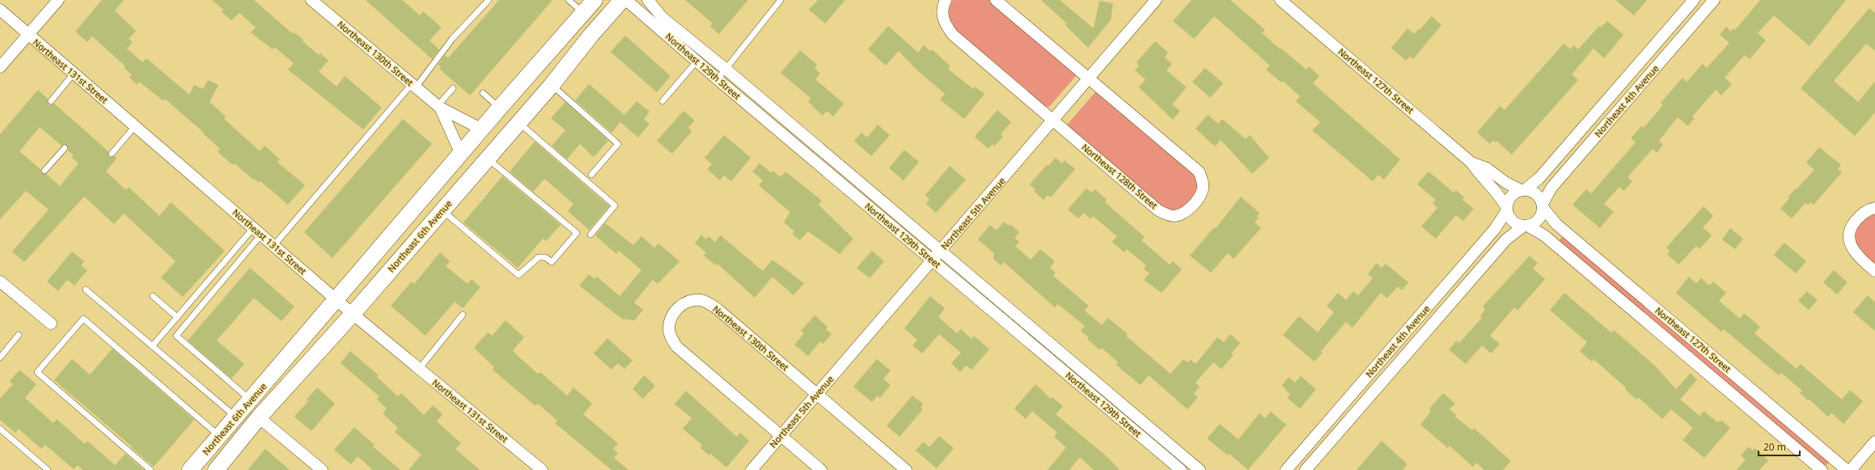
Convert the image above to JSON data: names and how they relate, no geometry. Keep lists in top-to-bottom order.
{
  "streets": {
    "main road": ["Northeast 6th Avenue"],
    "street": [
      "Northeast 130th Street",
      "Northeast 129th Street",
      "Northeast 131st Street",
      "Northeast 127th Street",
      "Northeast 4th Avenue",
      "Northeast 128th Street",
      "Northeast 5th Avenue"
    ]
  },
  "crossings": [
    ["Northeast 130th Street", "Northeast 5th Avenue"],
    ["Northeast 130th Street", "Northeast 6th Avenue"],
    ["Northeast 129th Street", "Northeast 5th Avenue"],
    ["Northeast 131st Street", "Northeast 6th Avenue"],
    ["Northeast 127th Street", "Northeast 4th Avenue"],
    ["Northeast 128th Street", "Northeast 5th Avenue"]
  ],
  "scale_bar": "20 m"
}
